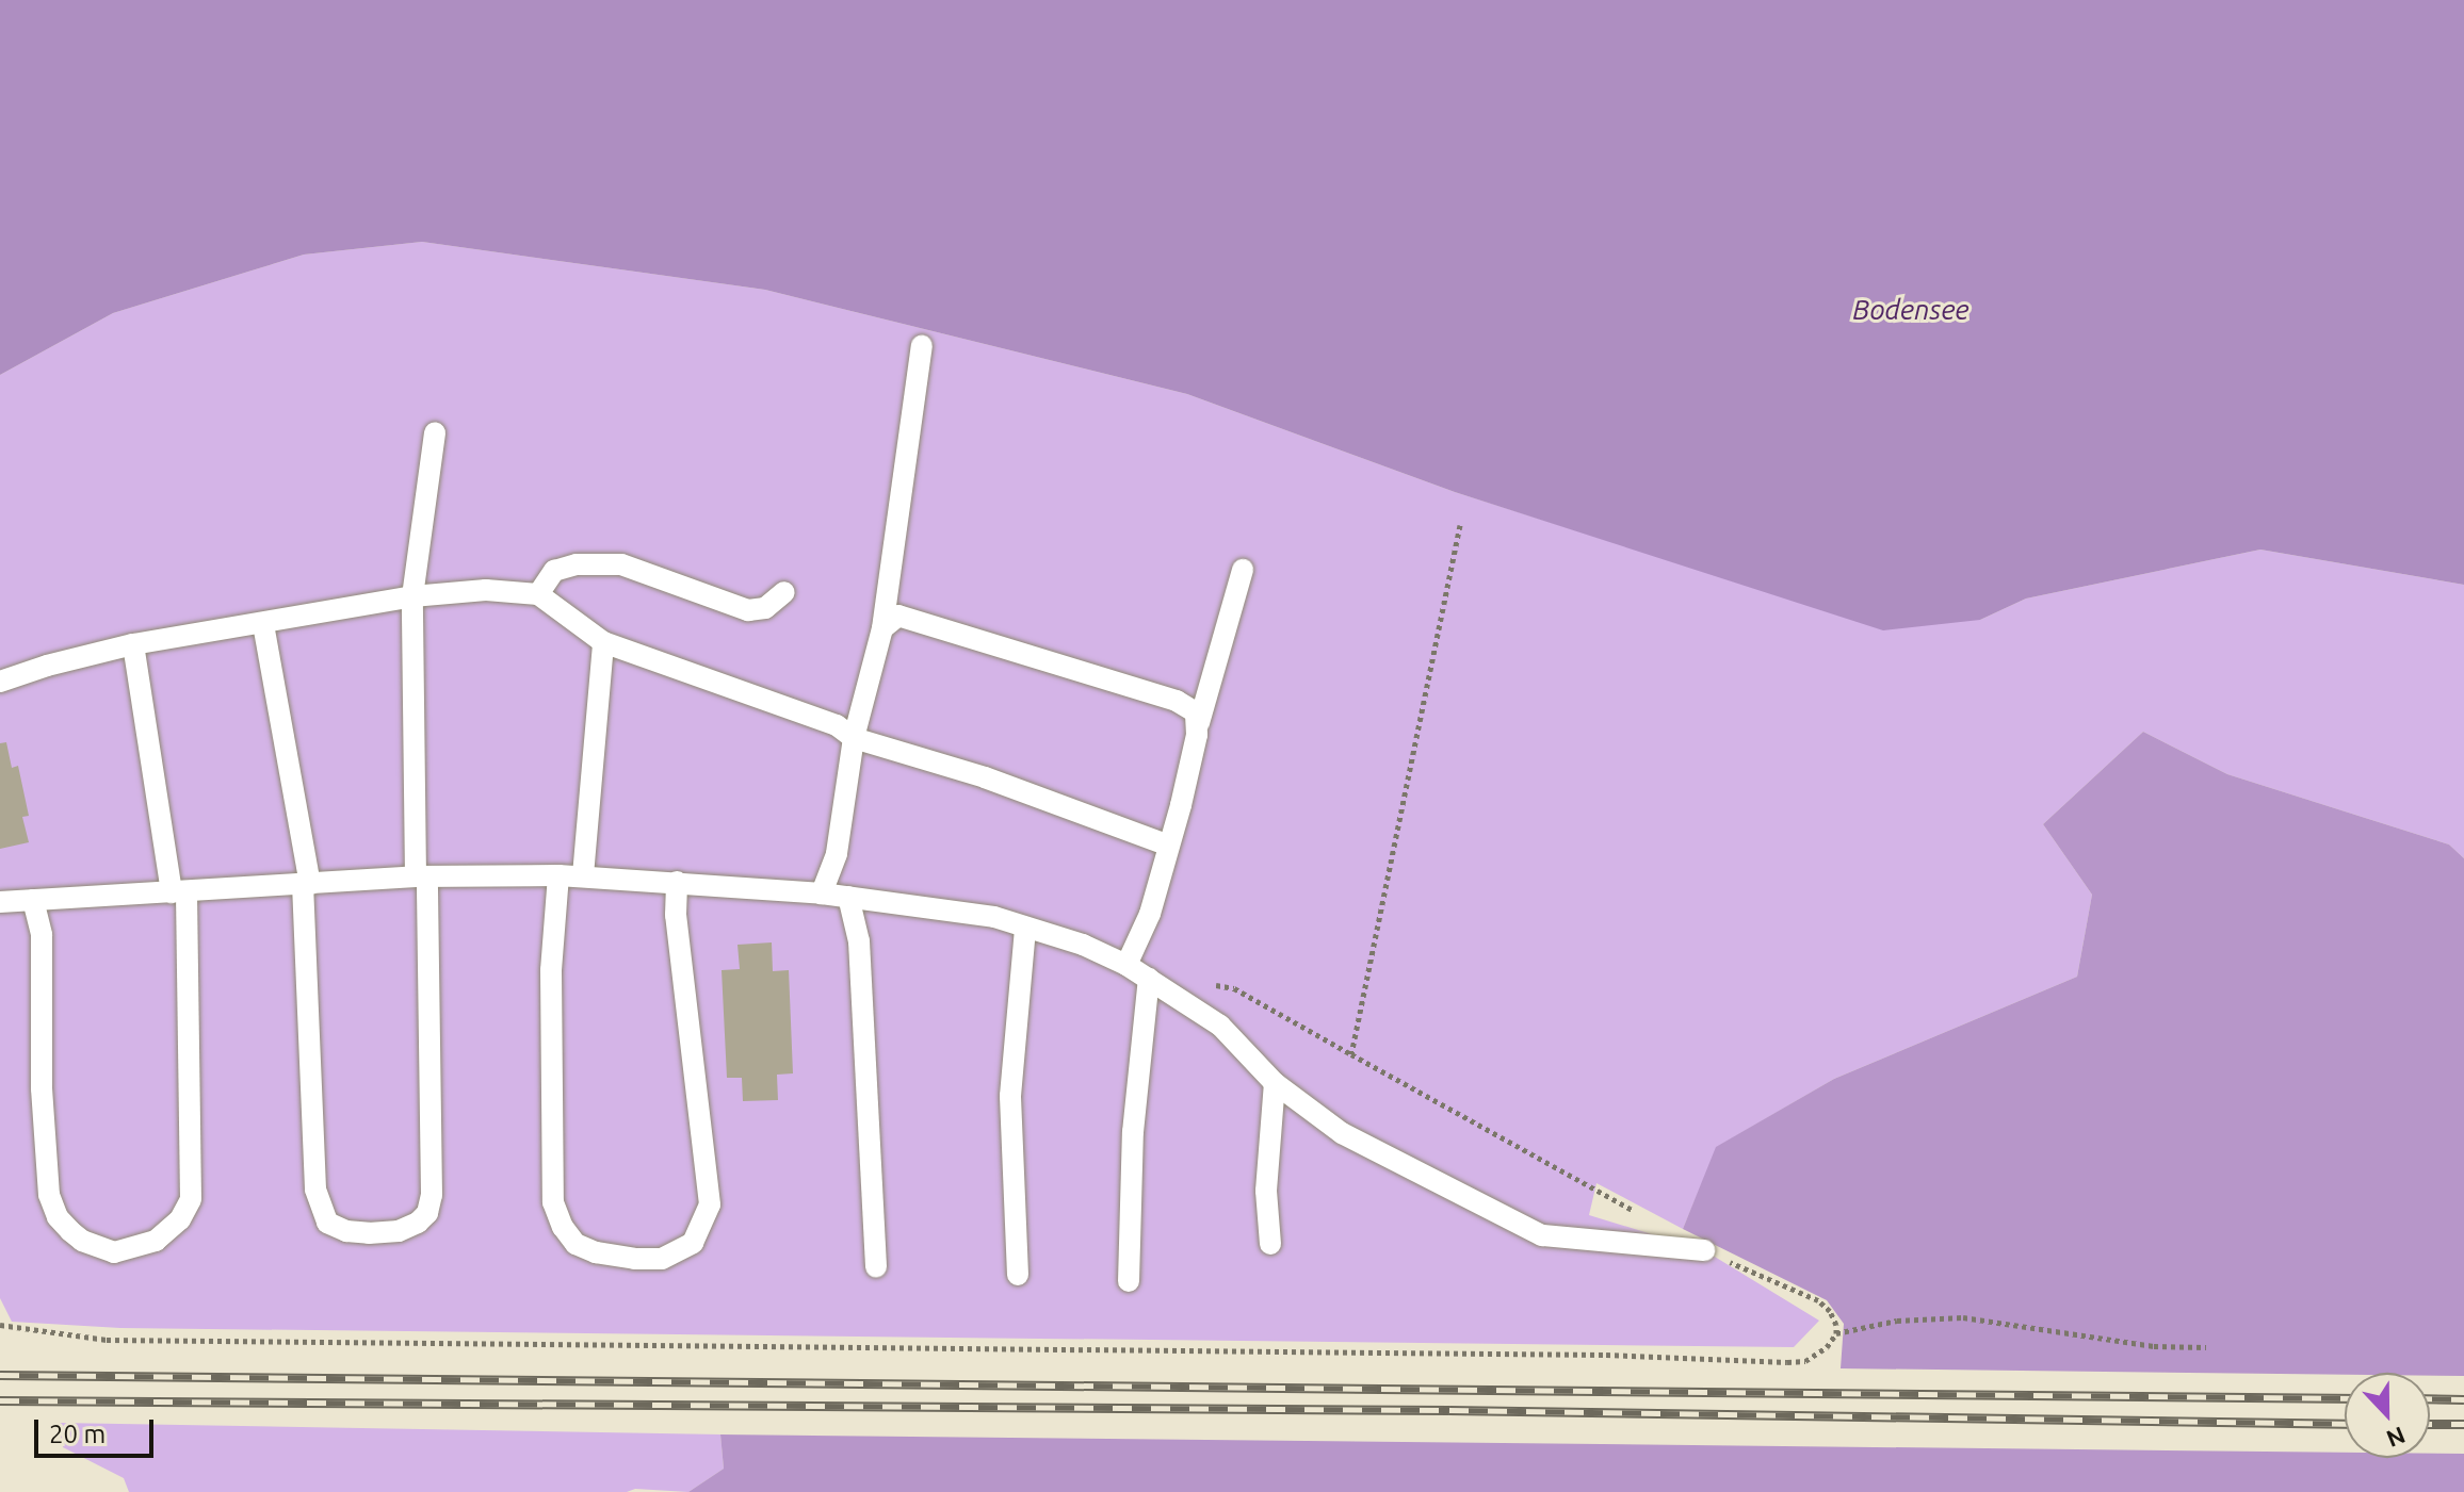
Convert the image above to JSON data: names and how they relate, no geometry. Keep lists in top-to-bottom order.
{
  "water": ["Bodensee"],
  "scale_bar": "20 m",
  "north": "bottom"
}
